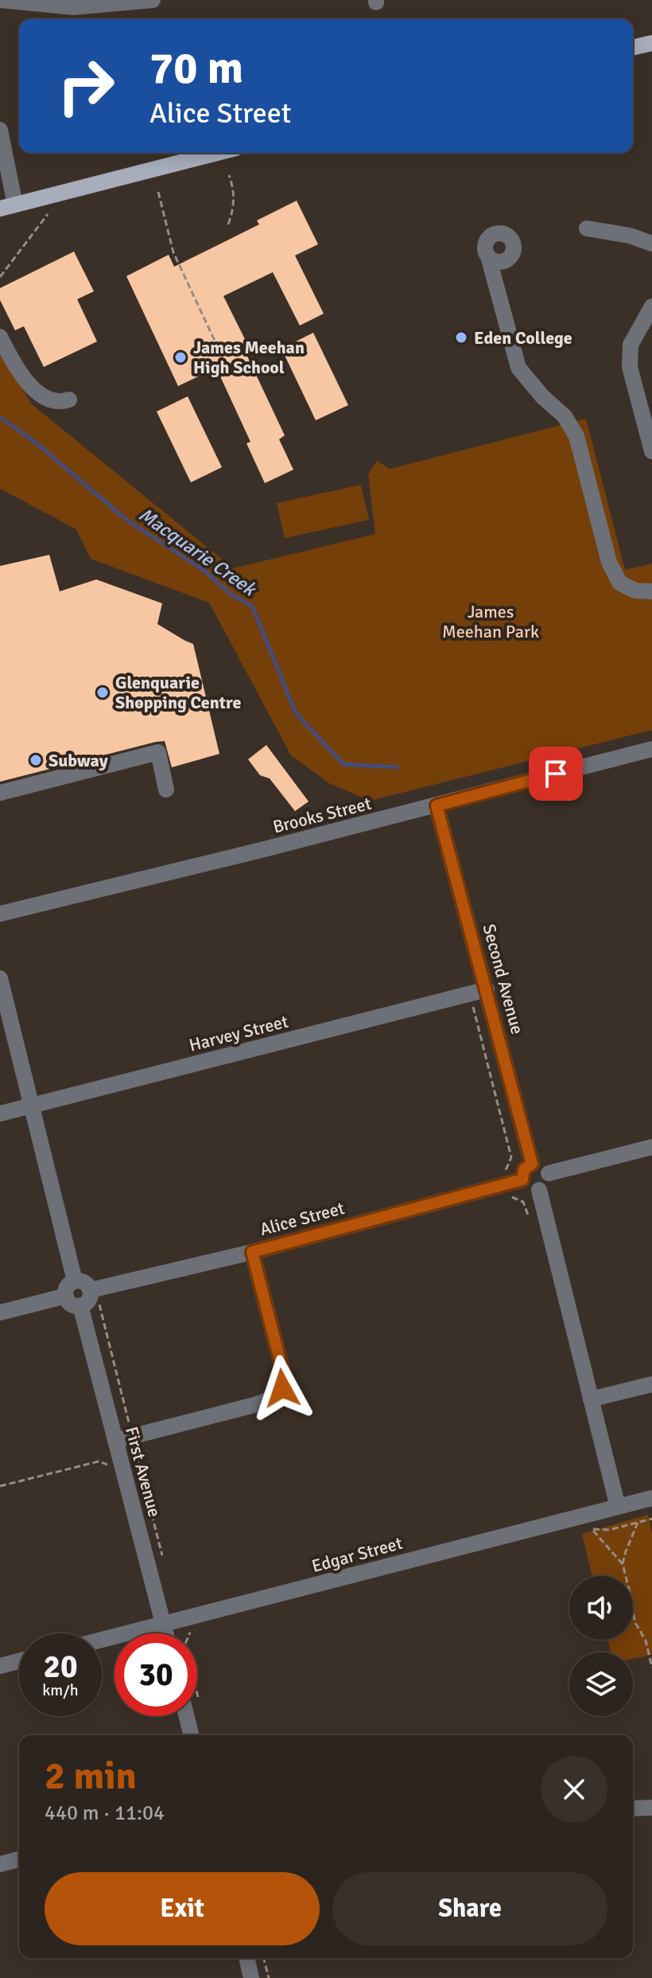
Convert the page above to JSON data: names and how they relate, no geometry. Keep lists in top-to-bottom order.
{
  "streets": {
    "street": [
      "Brooks Street",
      "Second Avenue",
      "Harvey Street",
      "Alice Street",
      "First Avenue",
      "Edgar Street"
    ]
  },
  "crossings": [
    ["Brooks Street", "Second Avenue"],
    ["Second Avenue", "Harvey Street"],
    ["Second Avenue", "Alice Street"],
    ["Alice Street", "First Avenue"],
    ["First Avenue", "Edgar Street"]
  ],
  "water": ["Macquarie Creek"],
  "parks": ["James Meehan Park"],
  "places": [
    "Eden College",
    "James Meehan High School",
    "Glenquarie Shopping Centre",
    "Subway"
  ],
  "page": {
    "turn": ["70 m", "Alice Street"],
    "speed": "20 km/h",
    "limit": "30",
    "heading": ["2 min", "440 m · 11:04"],
    "buttons": ["Exit", "Share"]
  }
}
